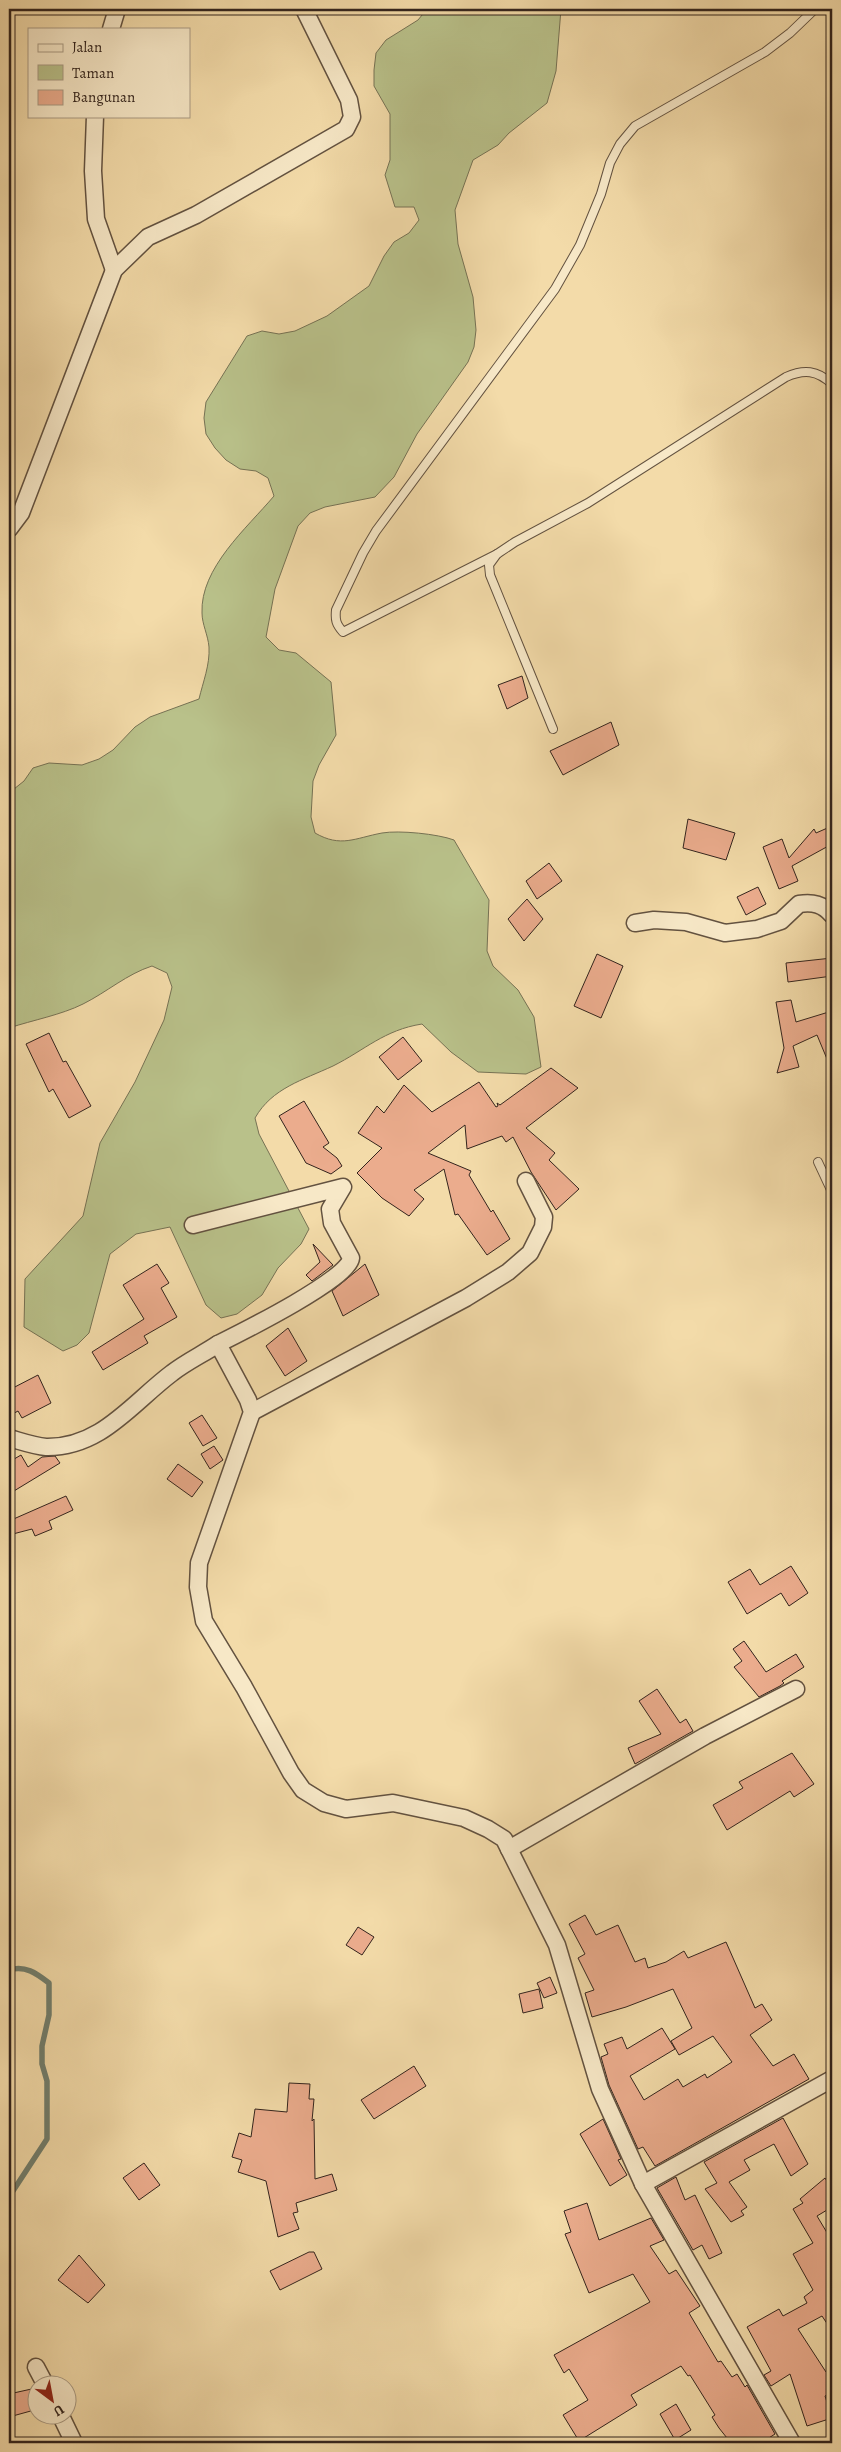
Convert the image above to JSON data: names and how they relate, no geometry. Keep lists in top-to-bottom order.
{
  "legend": ["Jalan", "Taman", "Bangunan"],
  "north": "bottom right"
}
